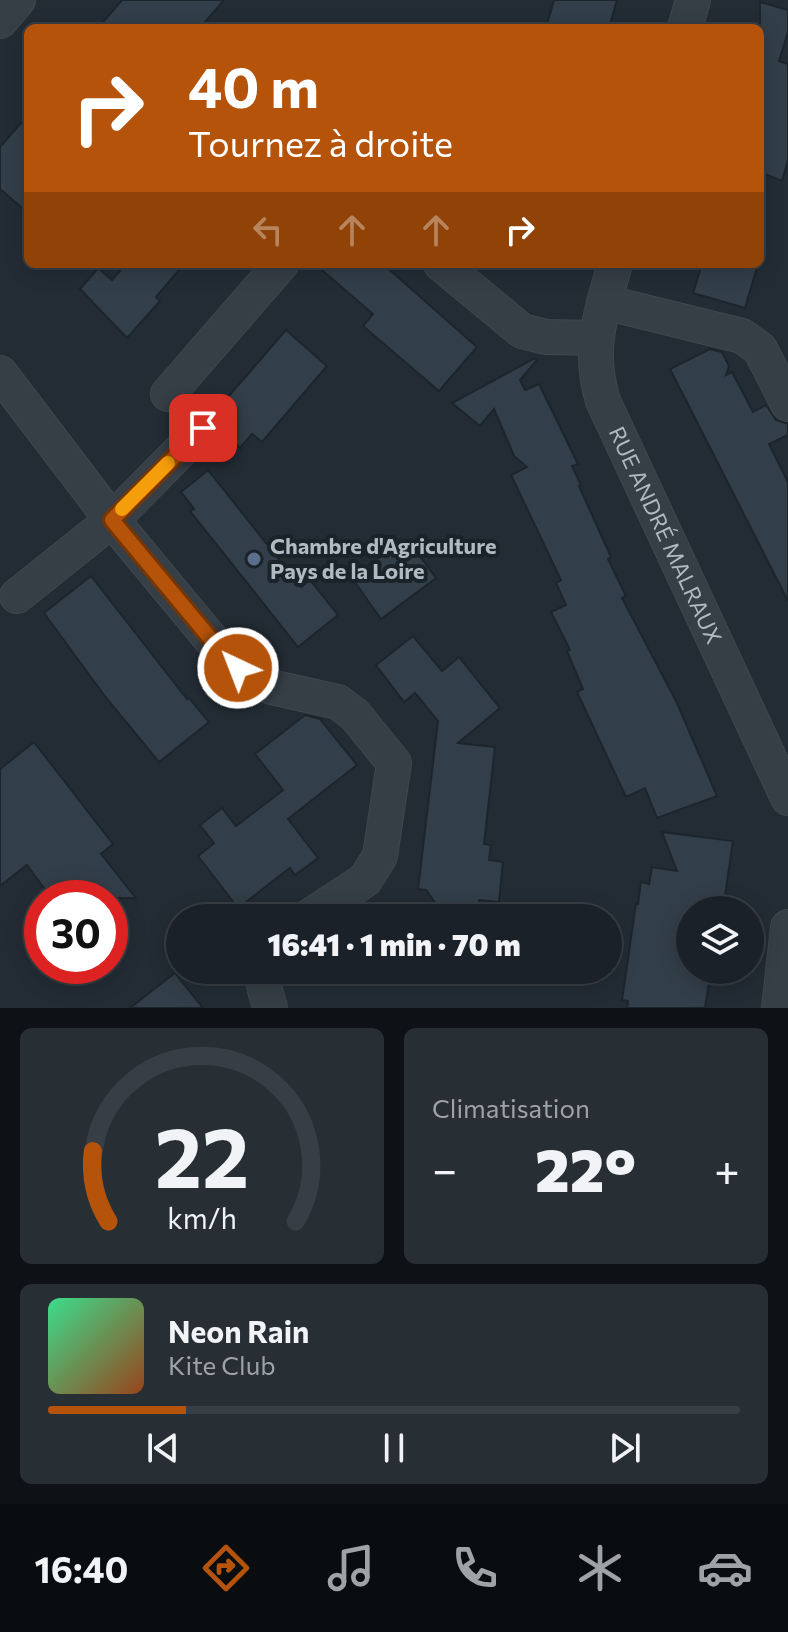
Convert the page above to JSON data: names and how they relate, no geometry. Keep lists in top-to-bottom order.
{
  "streets": {
    "street": ["RUE ANDRÉ MALRAUX"]
  },
  "places": ["Chambre d'Agriculture Pays de la Loire"],
  "page": {
    "turn": ["40 m", "Tournez à droite"],
    "limit": "30",
    "trip": "16:41 · 1 min · 70 m",
    "tile": "Climatisation",
    "heat": ["−", "22°", "+"],
    "song": ["Neon Rain", "Kite Club"],
    "tabs": "16:40",
    "gauge": ["22", "km/h"]
  }
}
